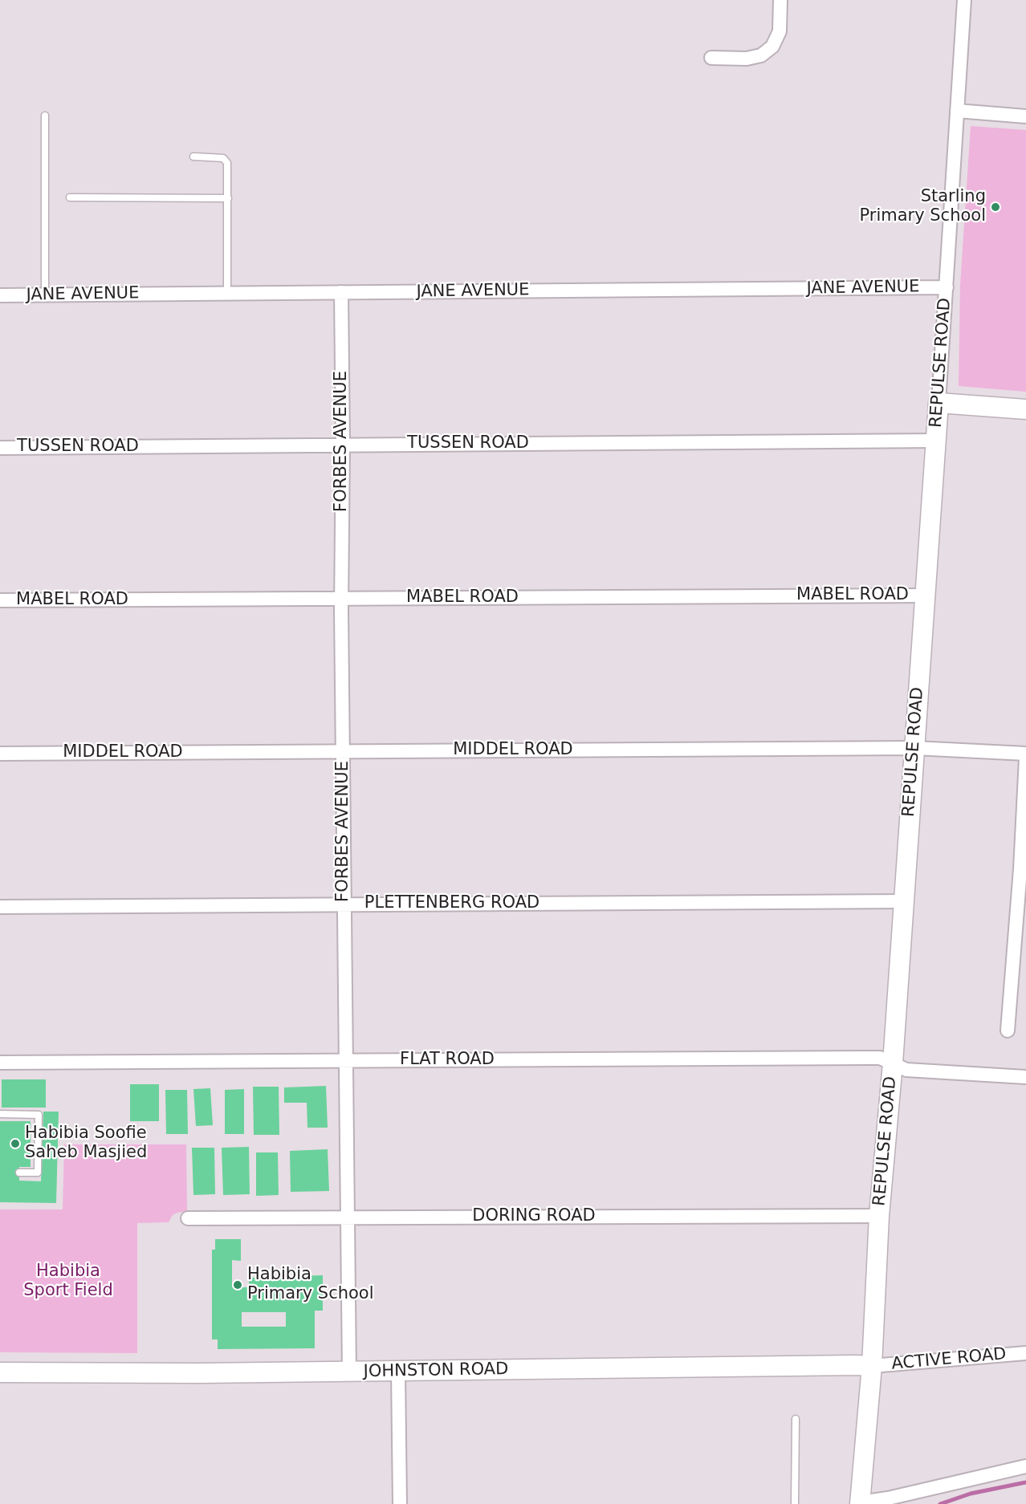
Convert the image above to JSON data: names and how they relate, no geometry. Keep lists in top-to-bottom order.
{
  "streets": {
    "street": [
      "JANE AVENUE",
      "REPULSE ROAD",
      "FORBES AVENUE",
      "TUSSEN ROAD",
      "MABEL ROAD",
      "MIDDEL ROAD",
      "PLETTENBERG ROAD",
      "FLAT ROAD",
      "DORING ROAD",
      "ACTIVE ROAD",
      "JOHNSTON ROAD"
    ]
  },
  "crossings": [
    ["JANE AVENUE", "REPULSE ROAD"],
    ["JANE AVENUE", "FORBES AVENUE"],
    ["REPULSE ROAD", "TUSSEN ROAD"],
    ["REPULSE ROAD", "MABEL ROAD"],
    ["REPULSE ROAD", "MIDDEL ROAD"],
    ["REPULSE ROAD", "PLETTENBERG ROAD"],
    ["REPULSE ROAD", "FLAT ROAD"],
    ["REPULSE ROAD", "DORING ROAD"],
    ["REPULSE ROAD", "ACTIVE ROAD"],
    ["REPULSE ROAD", "JOHNSTON ROAD"],
    ["FORBES AVENUE", "TUSSEN ROAD"],
    ["FORBES AVENUE", "MABEL ROAD"],
    ["FORBES AVENUE", "MIDDEL ROAD"],
    ["FORBES AVENUE", "PLETTENBERG ROAD"],
    ["FORBES AVENUE", "FLAT ROAD"],
    ["FORBES AVENUE", "DORING ROAD"],
    ["FORBES AVENUE", "JOHNSTON ROAD"],
    ["ACTIVE ROAD", "JOHNSTON ROAD"]
  ],
  "parks": ["Habibia Sport Field"],
  "places": ["Starling Primary School", "Habibia Soofie Saheb Masjied", "Habibia Primary School"]
}
